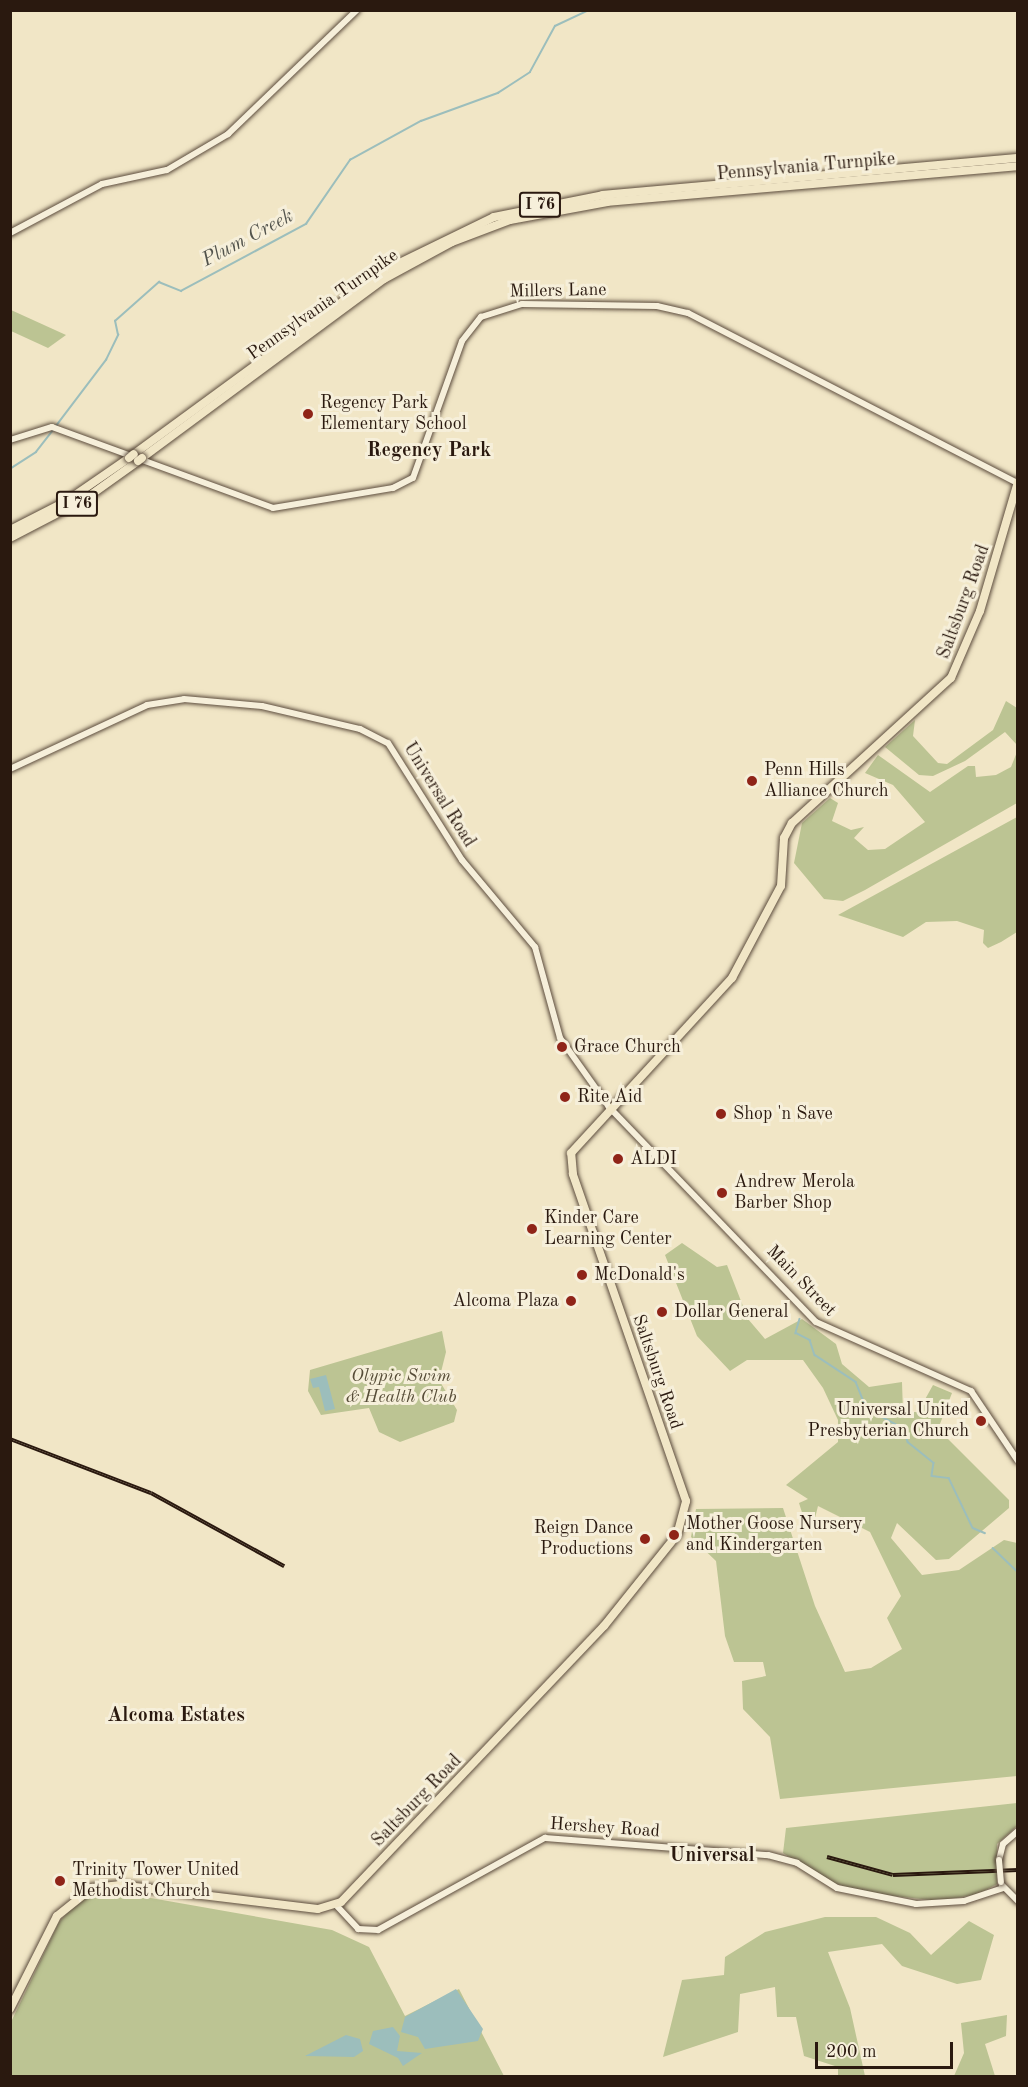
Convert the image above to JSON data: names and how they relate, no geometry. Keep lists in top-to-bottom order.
{
  "streets": {
    "highway": ["Pennsylvania Turnpike", "I 76"],
    "main road": ["Saltsburg Road"],
    "street": [
      "Millers Lane",
      "Universal Road",
      "Main Street",
      "Hershey Road"
    ]
  },
  "crossings": [
    ["Millers Lane", "Saltsburg Road"],
    ["Saltsburg Road", "Universal Road"],
    ["Saltsburg Road", "Main Street"],
    ["Saltsburg Road", "Hershey Road"],
    ["Universal Road", "Main Street"]
  ],
  "districts": ["Regency Park", "Alcoma Estates", "Universal"],
  "water": ["Plum Creek"],
  "parks": ["Olypic Swim & Health Club"],
  "places": [
    "Regency Park Elementary School",
    "Penn Hills Alliance Church",
    "Grace Church",
    "Rite Aid",
    "Shop 'n Save",
    "ALDI",
    "Andrew Merola Barber Shop",
    "Kinder Care Learning Center",
    "McDonald's",
    "Alcoma Plaza",
    "Dollar General",
    "Universal United Presbyterian Church",
    "Mother Goose Nursery and Kindergarten",
    "Reign Dance Productions",
    "Trinity Tower United Methodist Church"
  ],
  "scale_bar": "200 m"
}
